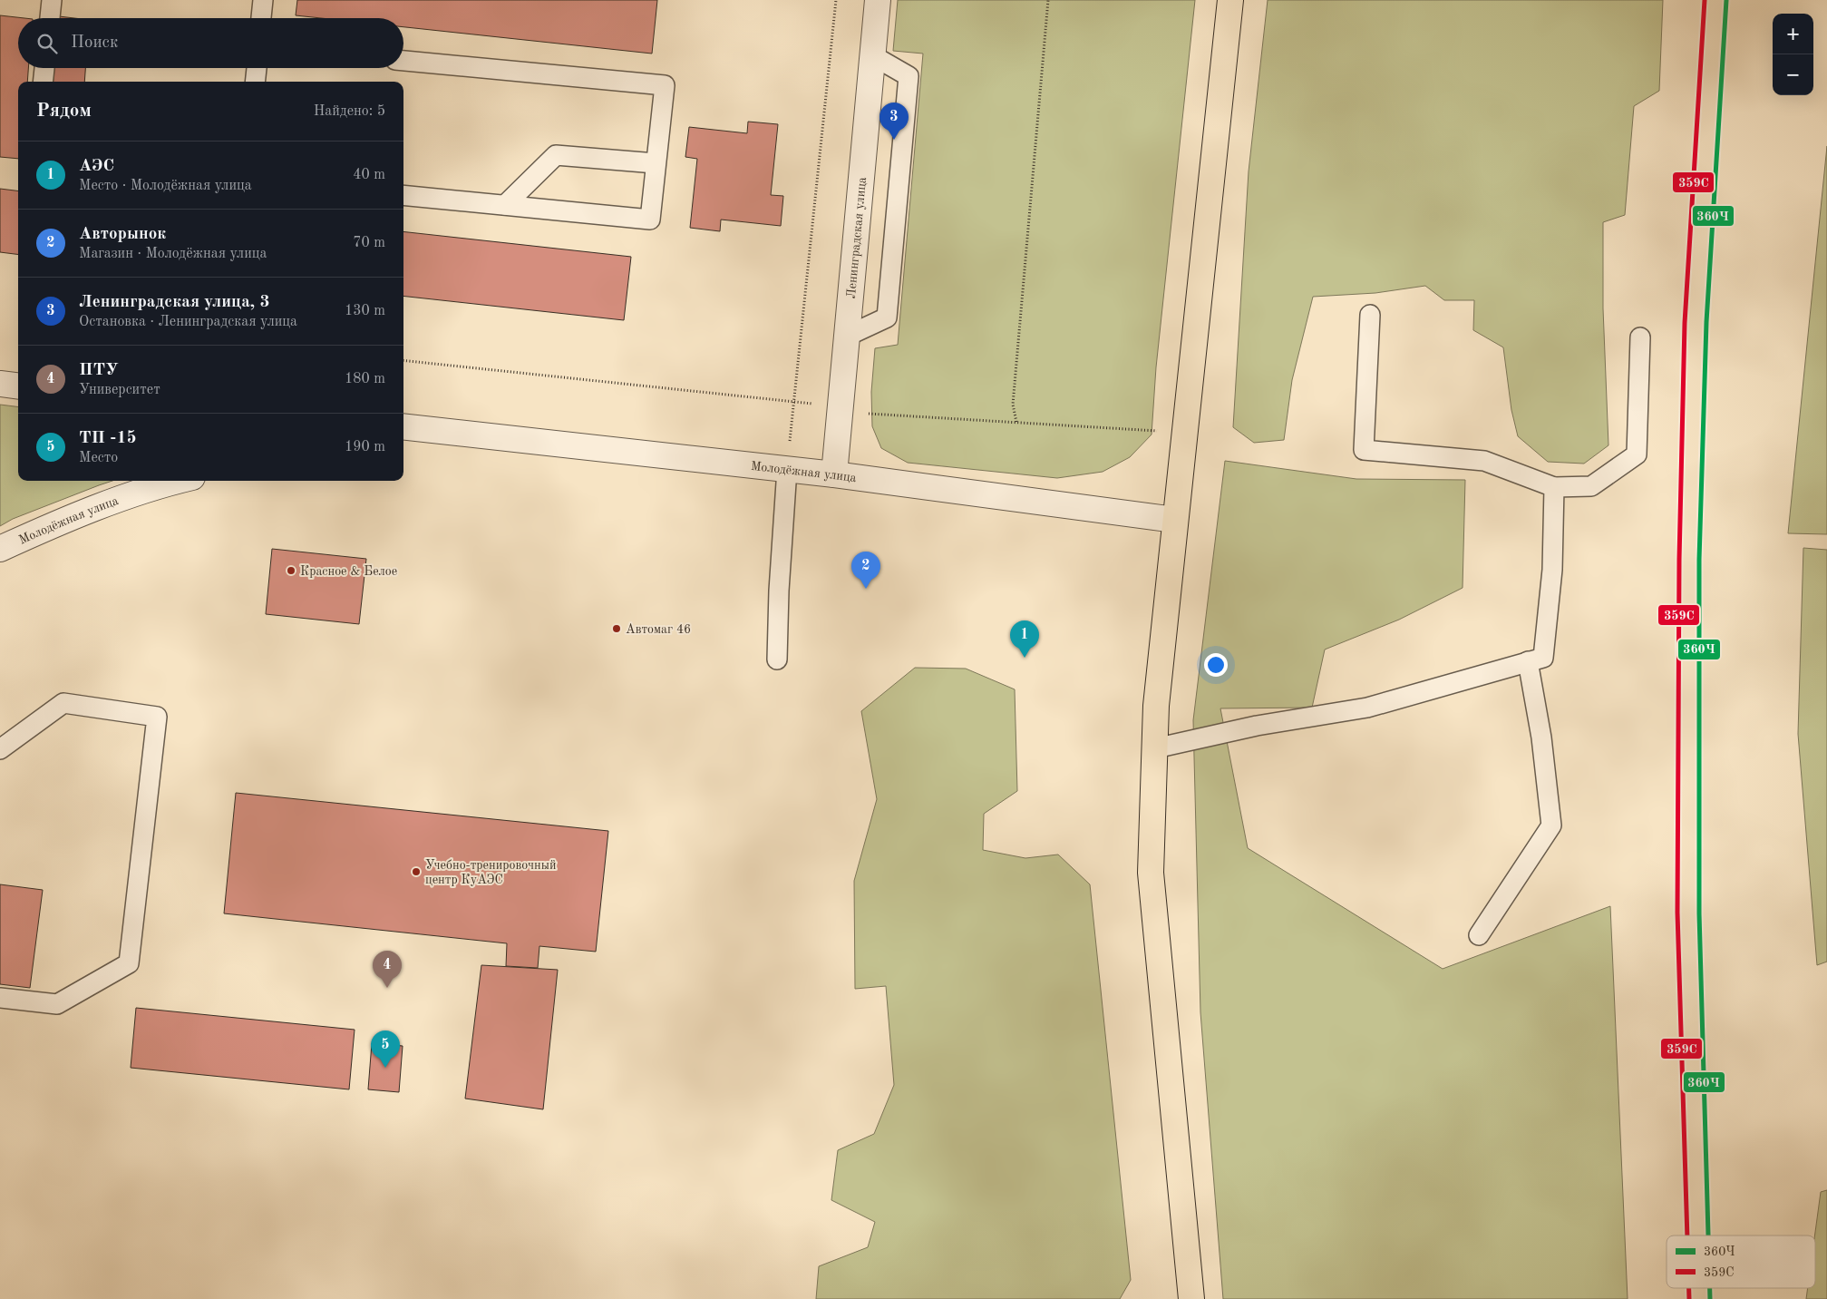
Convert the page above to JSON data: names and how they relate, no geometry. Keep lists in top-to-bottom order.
{
  "streets": {
    "street": ["Ленинградская улица", "Молодёжная улица"]
  },
  "crossings": [
    ["Ленинградская улица", "Молодёжная улица"]
  ],
  "places": ["Красное & Белое", "Автомаг 46", "Учебно-тренировочный центр КуАЭС"],
  "lines": ["transit line 360Ч", "transit line 359С"],
  "legend": ["360Ч", "359С"],
  "page": {
    "map_buttons": ["+", "−"],
    "search": "Поиск",
    "heading": ["Рядом", "Найдено: 5"],
    "pins": [
      "3",
      "2",
      "1",
      "4",
      "5"
    ],
    "list": [
      {
        "mark": "1",
        "name": "АЭС",
        "note": "Место · Молодёжная улица",
        "value": "40 m"
      },
      {
        "mark": "2",
        "name": "Авторынок",
        "note": "Магазин · Молодёжная улица",
        "value": "70 m"
      },
      {
        "mark": "3",
        "name": "Ленинградская улица, 3",
        "note": "Остановка · Ленинградская улица",
        "value": "130 m"
      },
      {
        "mark": "4",
        "name": "ПТУ",
        "note": "Университет",
        "value": "180 m"
      },
      {
        "mark": "5",
        "name": "ТП -15",
        "note": "Место",
        "value": "190 m"
      }
    ]
  }
}
